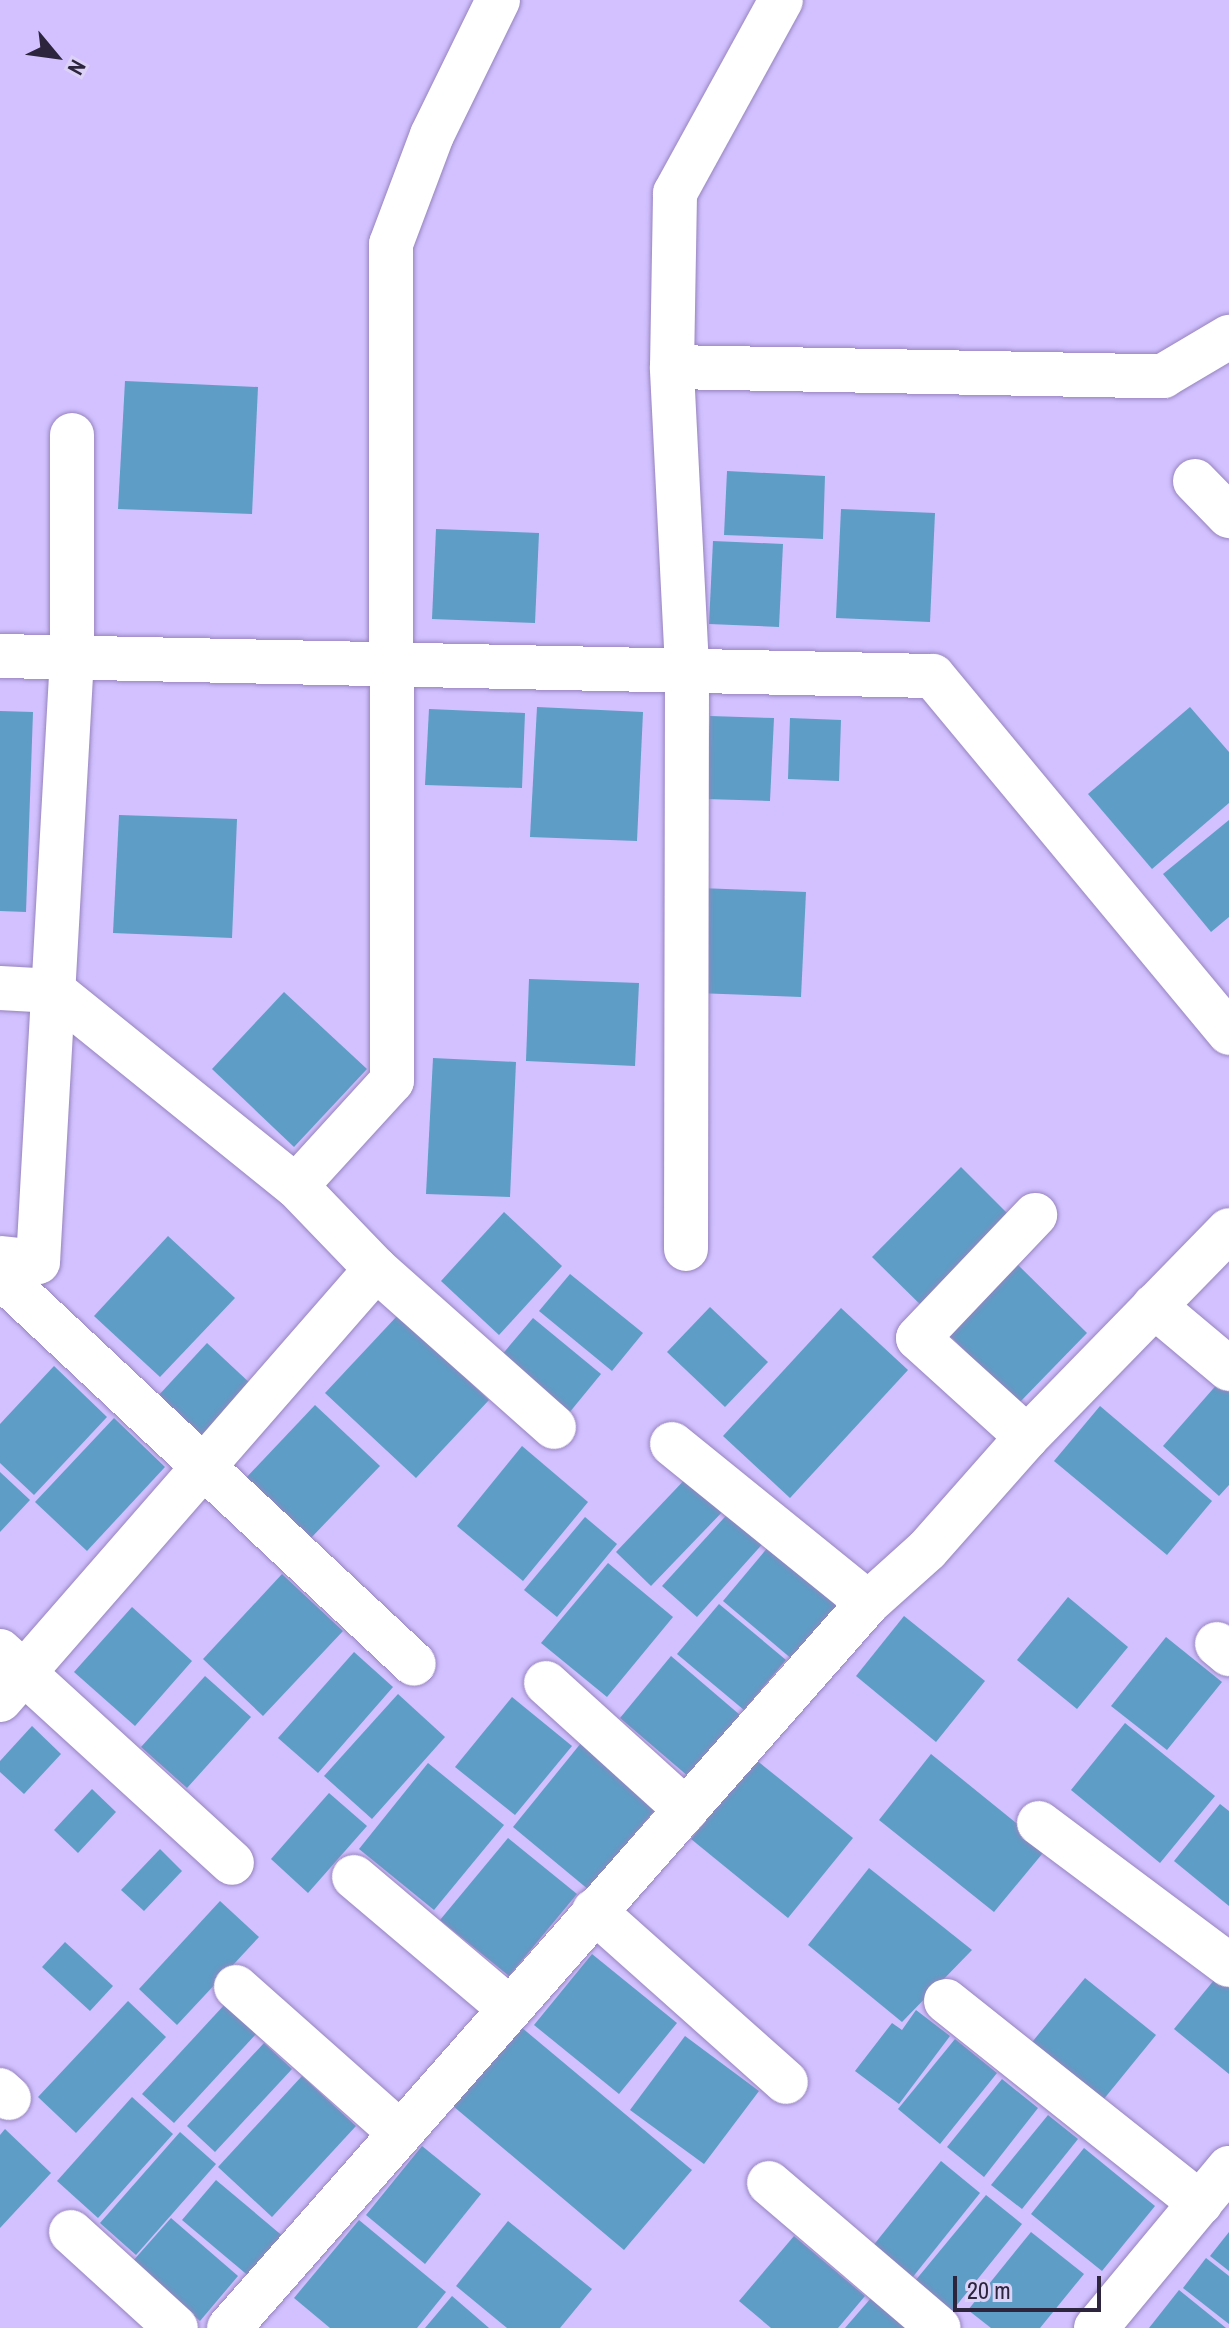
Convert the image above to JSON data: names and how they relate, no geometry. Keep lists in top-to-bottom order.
{
  "scale_bar": "20 m",
  "north": "bottom right"
}
